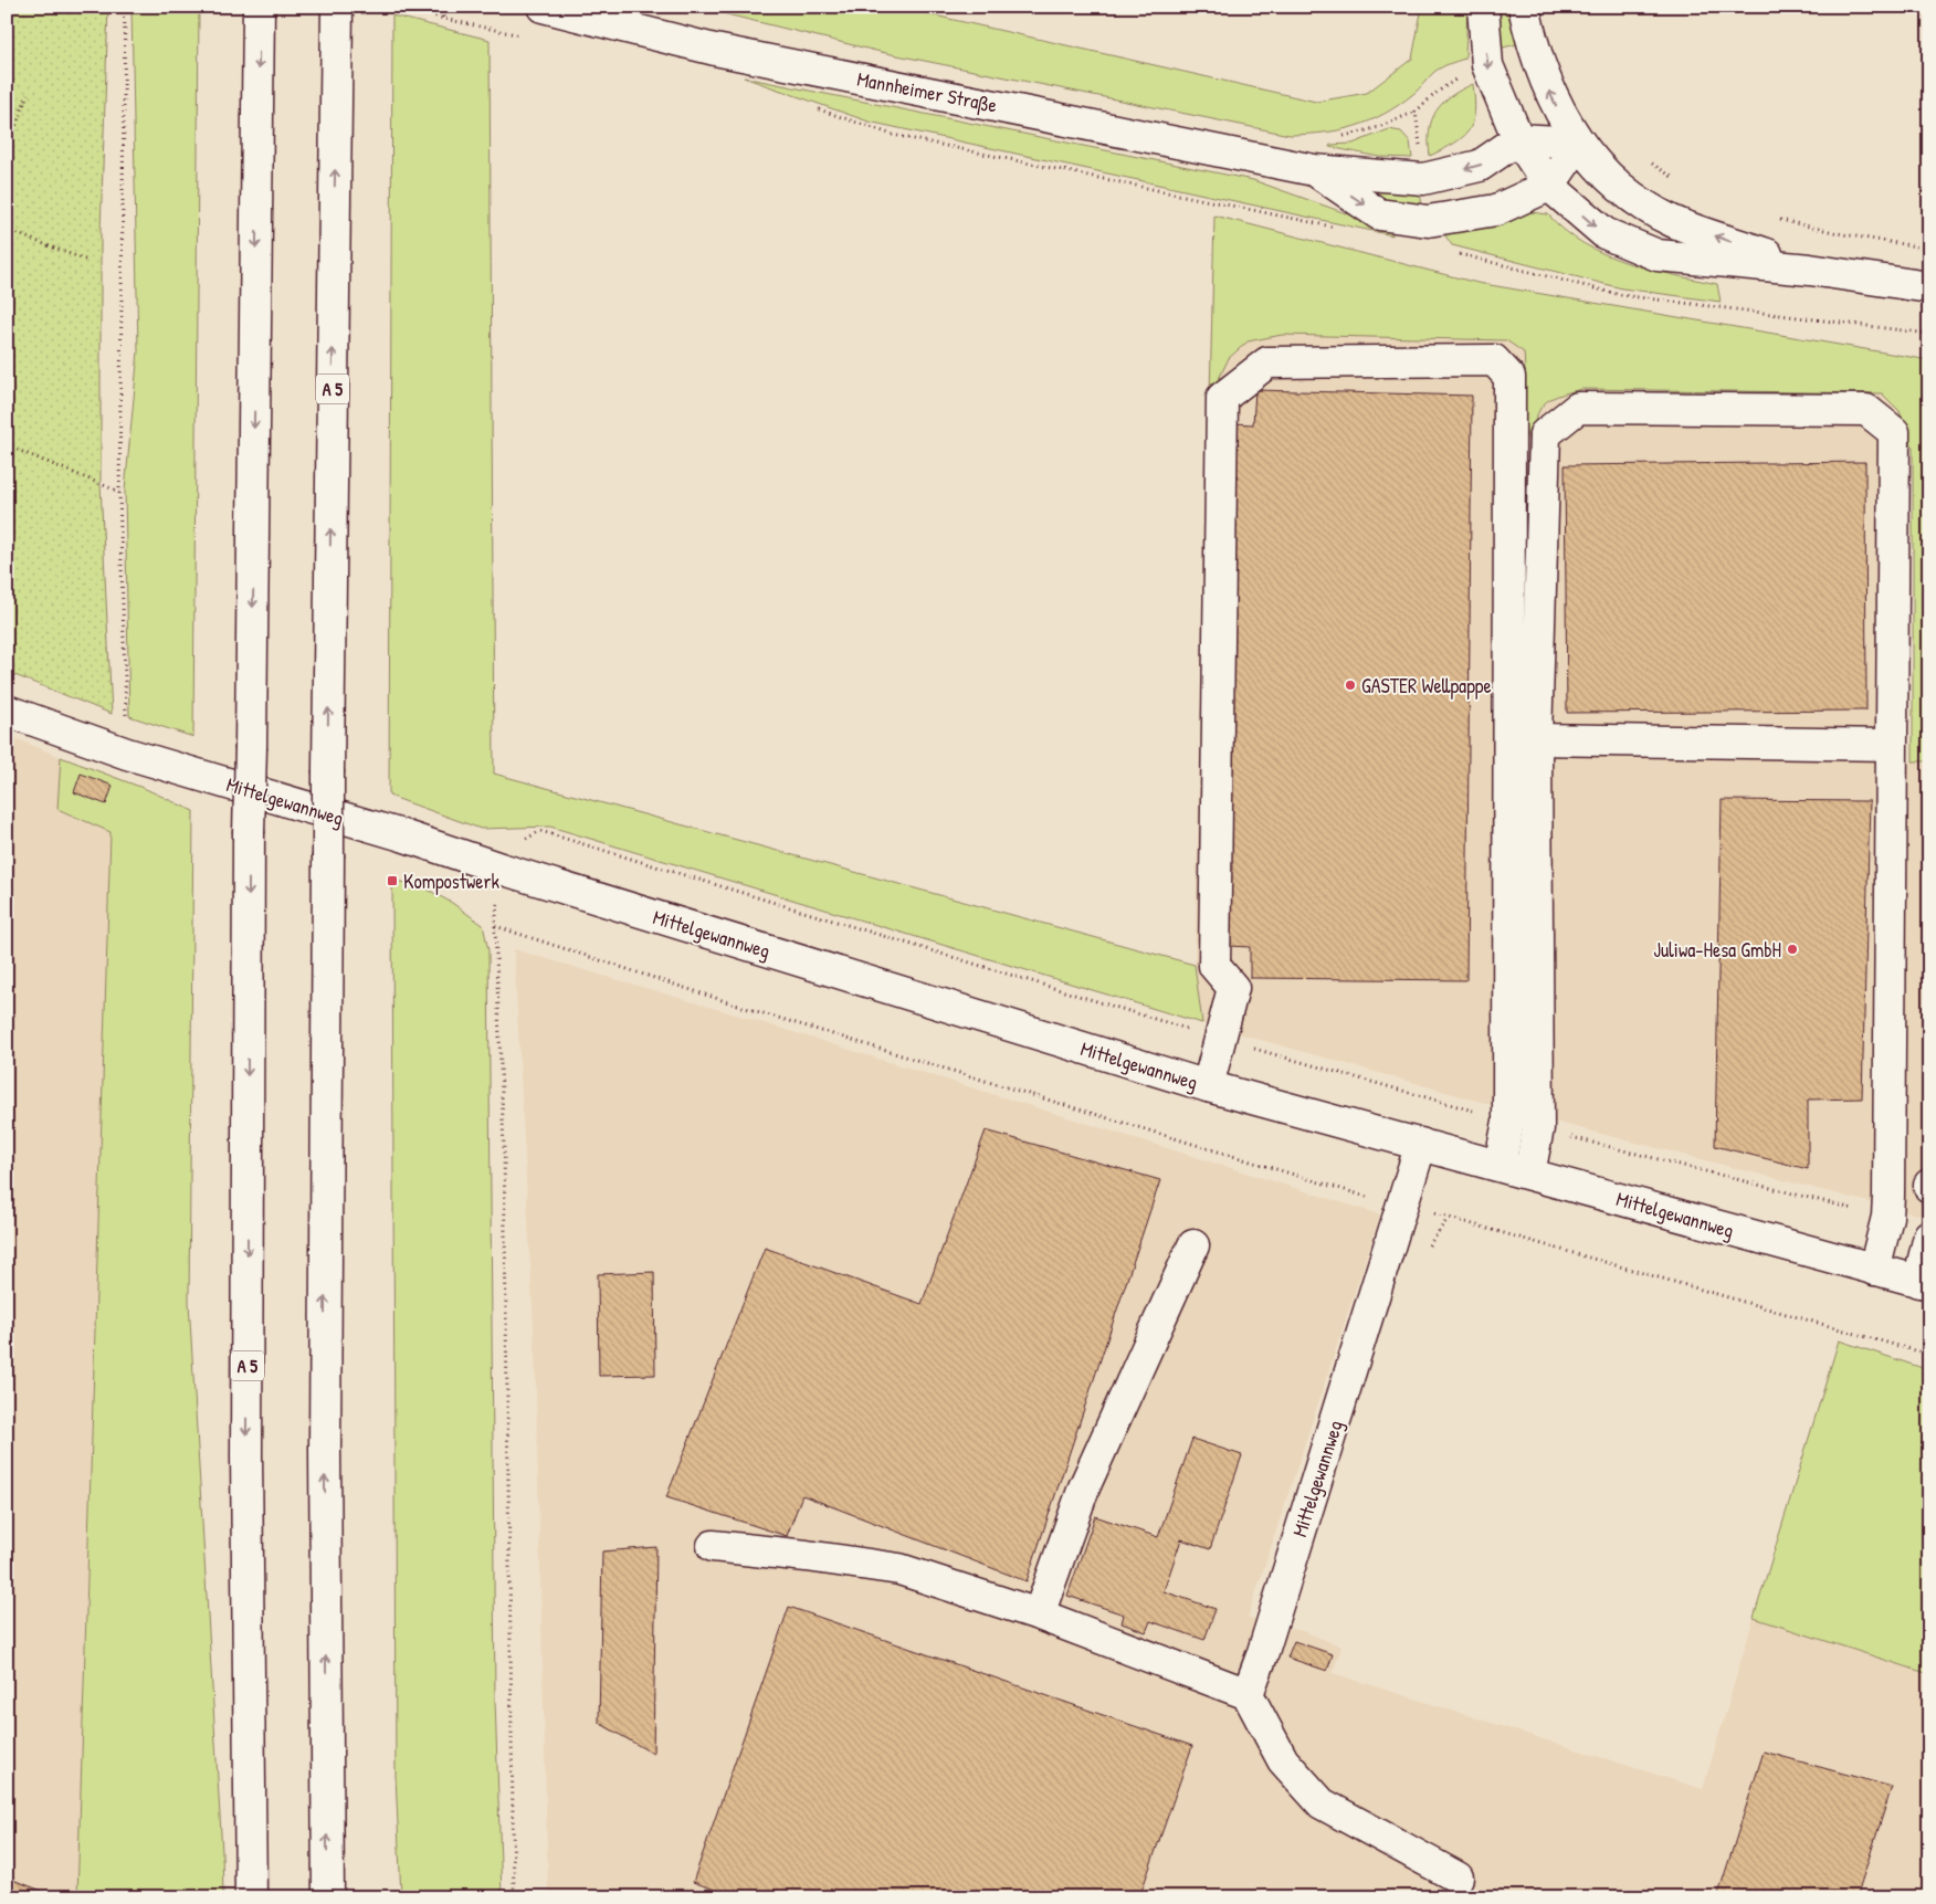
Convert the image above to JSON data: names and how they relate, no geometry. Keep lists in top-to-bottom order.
{
  "streets": {
    "main road": ["Mannheimer Straße", "A 5", "Mittelgewannweg"]
  },
  "places": {
    "other": ["GASTER Wellpappe", "Juliwa-Hesa GmbH"],
    "transit": ["Kompostwerk"]
  }
}
